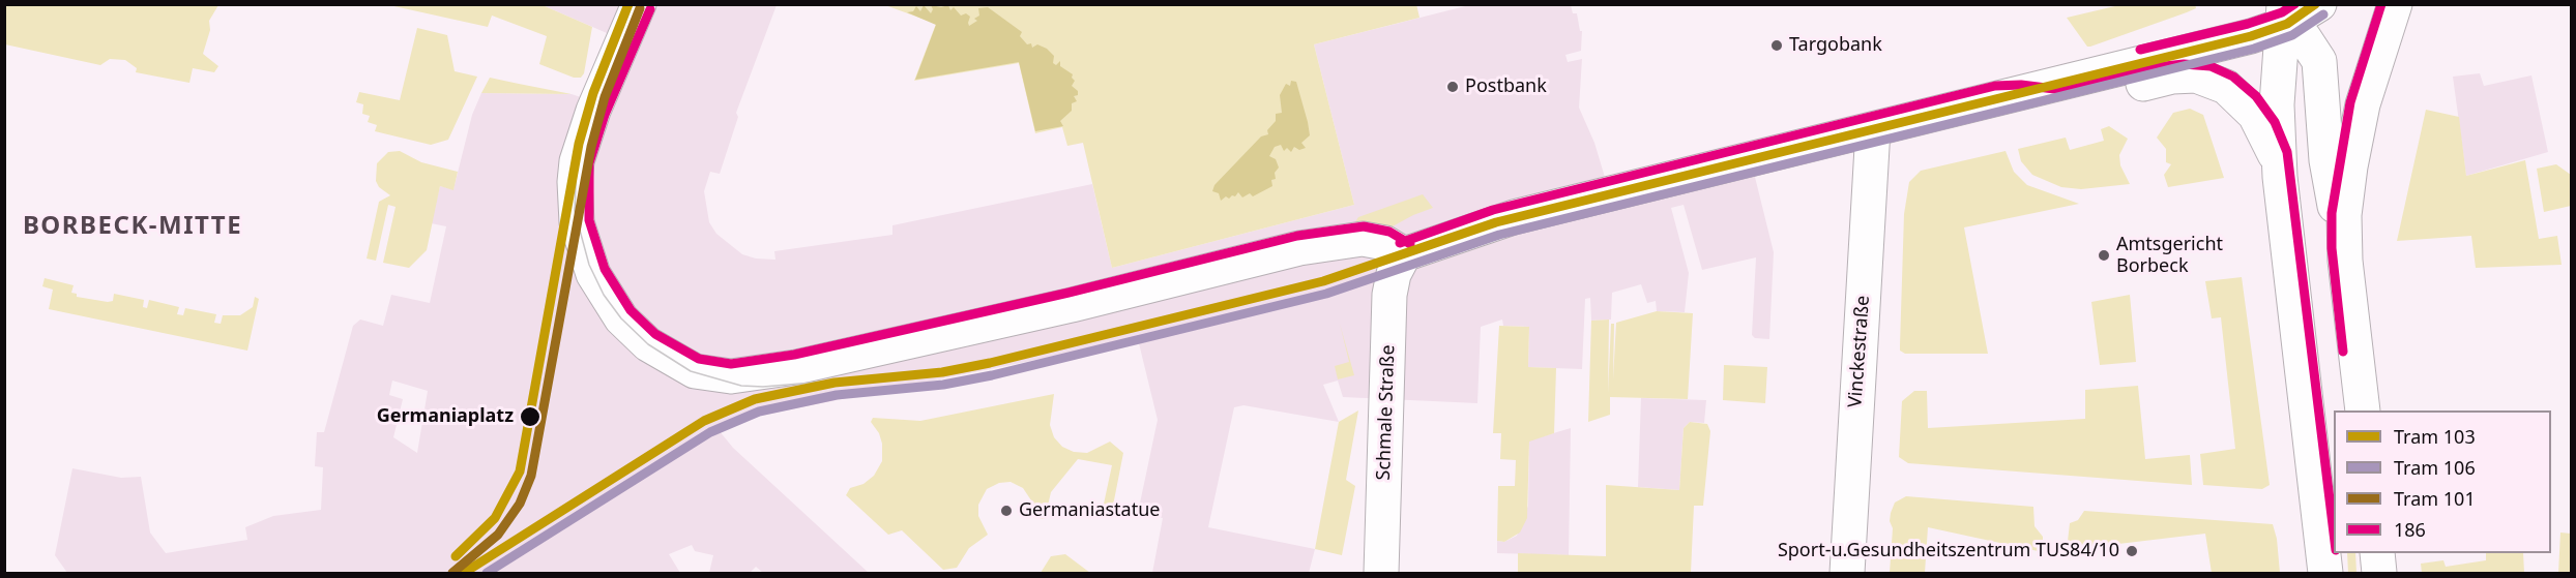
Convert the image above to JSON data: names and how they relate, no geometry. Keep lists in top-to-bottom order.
{
  "streets": {
    "street": ["Vinckestraße", "Schmale Straße"]
  },
  "districts": ["BORBECK-MITTE"],
  "places": [
    "Targobank",
    "Postbank",
    "Amtsgericht Borbeck",
    "Germaniaplatz",
    "Germaniastatue",
    "Sport-u.Gesundheitszentrum TUS84/10"
  ],
  "lines": [
    "tram line 103",
    "transit line 186",
    "tram line 101",
    "tram line 106"
  ],
  "legend": [
    "Tram 103",
    "Tram 106",
    "Tram 101",
    "186"
  ]
}
